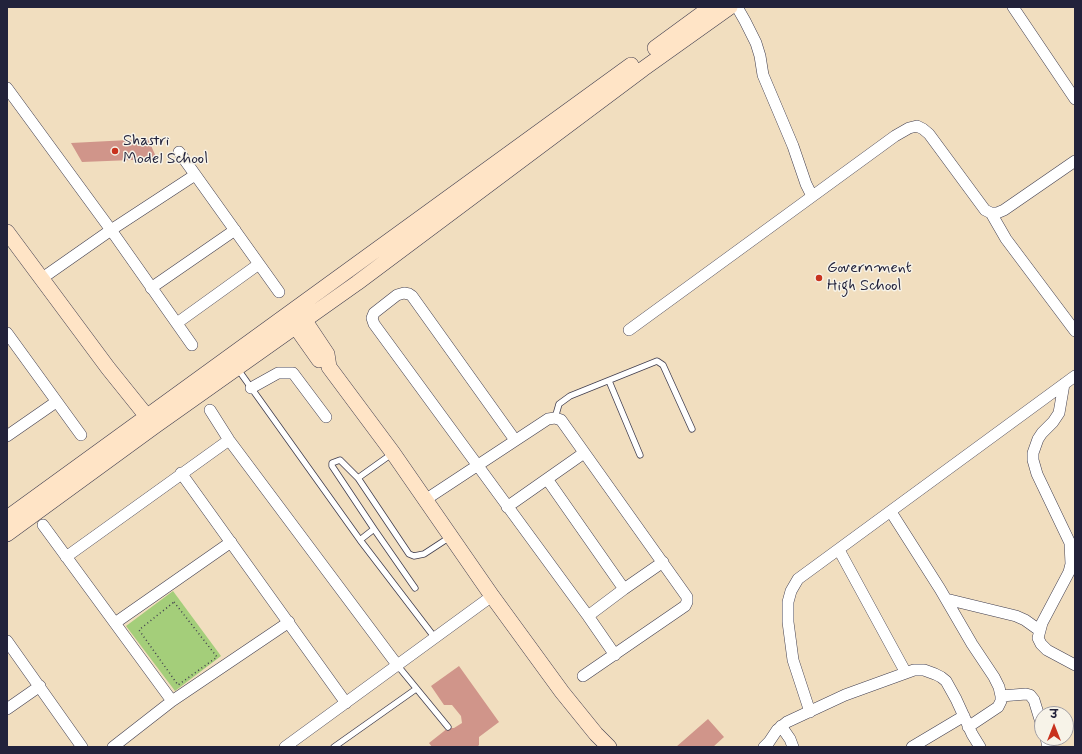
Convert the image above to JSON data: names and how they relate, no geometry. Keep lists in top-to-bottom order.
{
  "places": ["Shastri Model School", "Government High School"],
  "north": "top"
}
